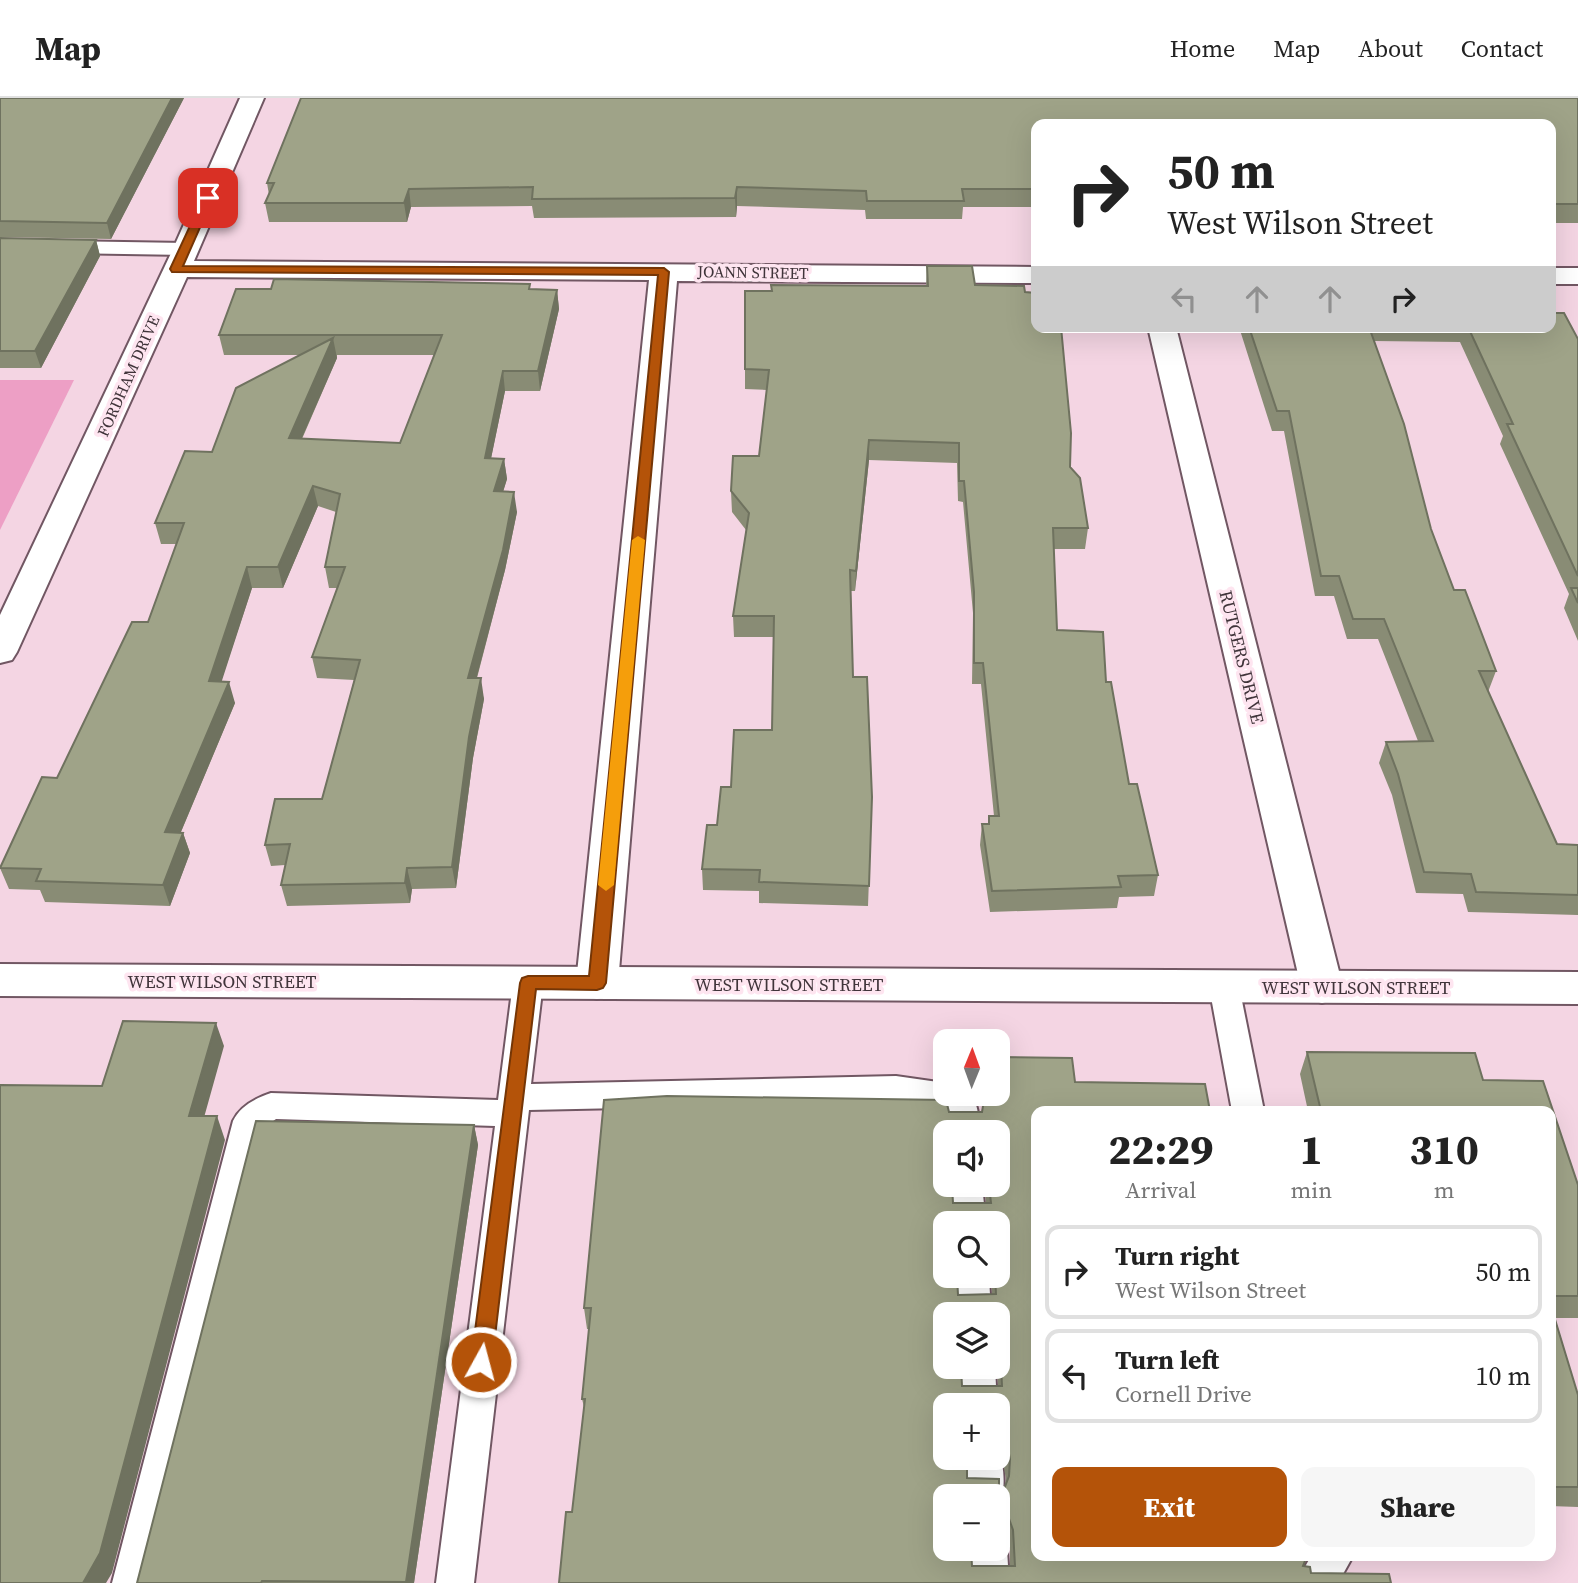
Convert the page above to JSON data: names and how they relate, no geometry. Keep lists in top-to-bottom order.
{
  "streets": {
    "street": [
      "JOANN STREET",
      "FORDHAM DRIVE",
      "RUTGERS DRIVE",
      "WEST WILSON STREET"
    ]
  },
  "crossings": [
    ["JOANN STREET", "FORDHAM DRIVE"],
    ["RUTGERS DRIVE", "WEST WILSON STREET"]
  ],
  "north": "top",
  "page": {
    "header": "Map",
    "nav": [
      "Home",
      "Map",
      "About",
      "Contact"
    ],
    "turn": ["50 m", "West Wilson Street"],
    "map_buttons": ["+", "−"],
    "eta": [
      "22:29",
      "Arrival",
      "1",
      "min",
      "310",
      "m"
    ],
    "list": [
      {
        "name": "Turn right",
        "note": "West Wilson Street",
        "value": "50 m"
      },
      {
        "name": "Turn left",
        "note": "Cornell Drive",
        "value": "10 m"
      }
    ],
    "buttons": ["Exit", "Share"]
  }
}
